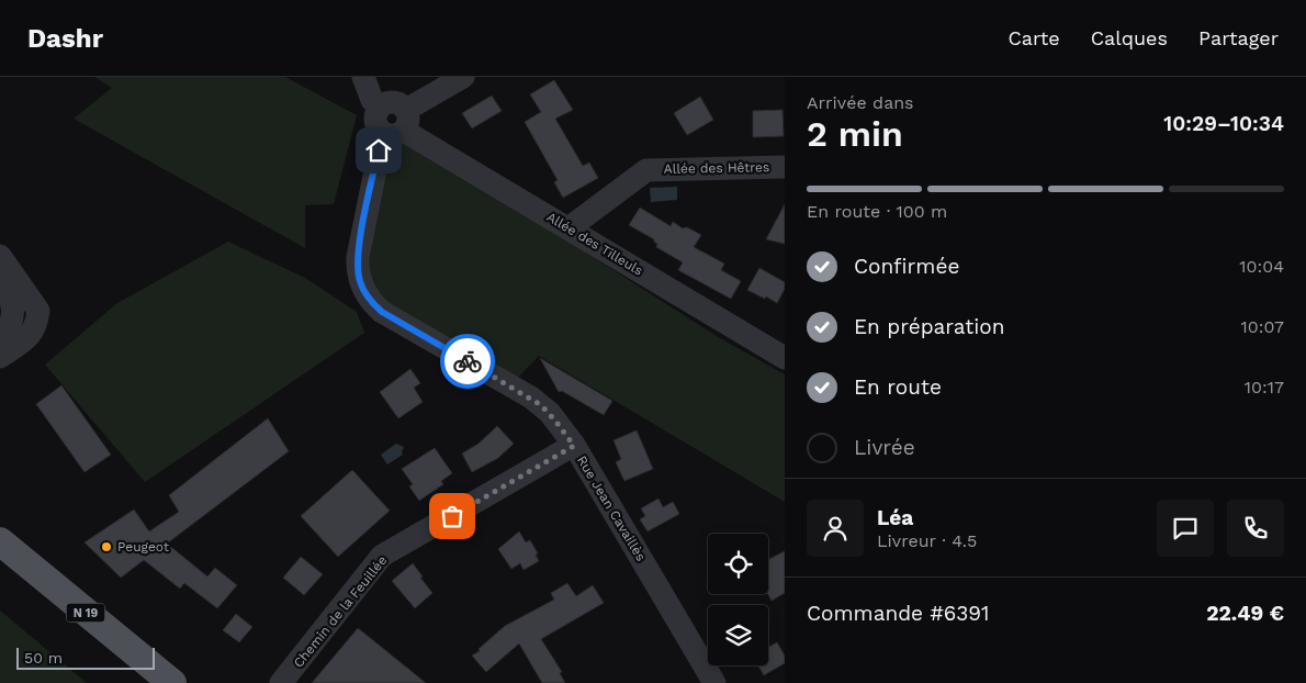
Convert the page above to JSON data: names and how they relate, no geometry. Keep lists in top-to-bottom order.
{
  "streets": {
    "main road": ["N 19"],
    "street": [
      "Allée des Hêtres",
      "Allée des Tilleuls",
      "Rue Jean Cavaillès",
      "Chemin de la Feuillée"
    ]
  },
  "crossings": [
    ["Allée des Hêtres", "Allée des Tilleuls"],
    ["Allée des Tilleuls", "Rue Jean Cavaillès"],
    ["Rue Jean Cavaillès", "Chemin de la Feuillée"]
  ],
  "places": ["Peugeot"],
  "scale_bar": "50 m",
  "page": {
    "header": "Dashr",
    "nav": ["Carte", "Calques", "Partager"],
    "heading": ["2 min", "Arrivée dans", "10:29–10:34"],
    "panel": [
      "Léa",
      "Livreur · 4.5",
      "Commande #6391",
      "22.49 €"
    ],
    "bar": "En route · 100 m",
    "list": [
      ["Confirmée", "10:04"],
      ["En préparation", "10:07"],
      ["En route", "10:17"],
      "Livrée"
    ],
    "scale": "50 m"
  }
}
